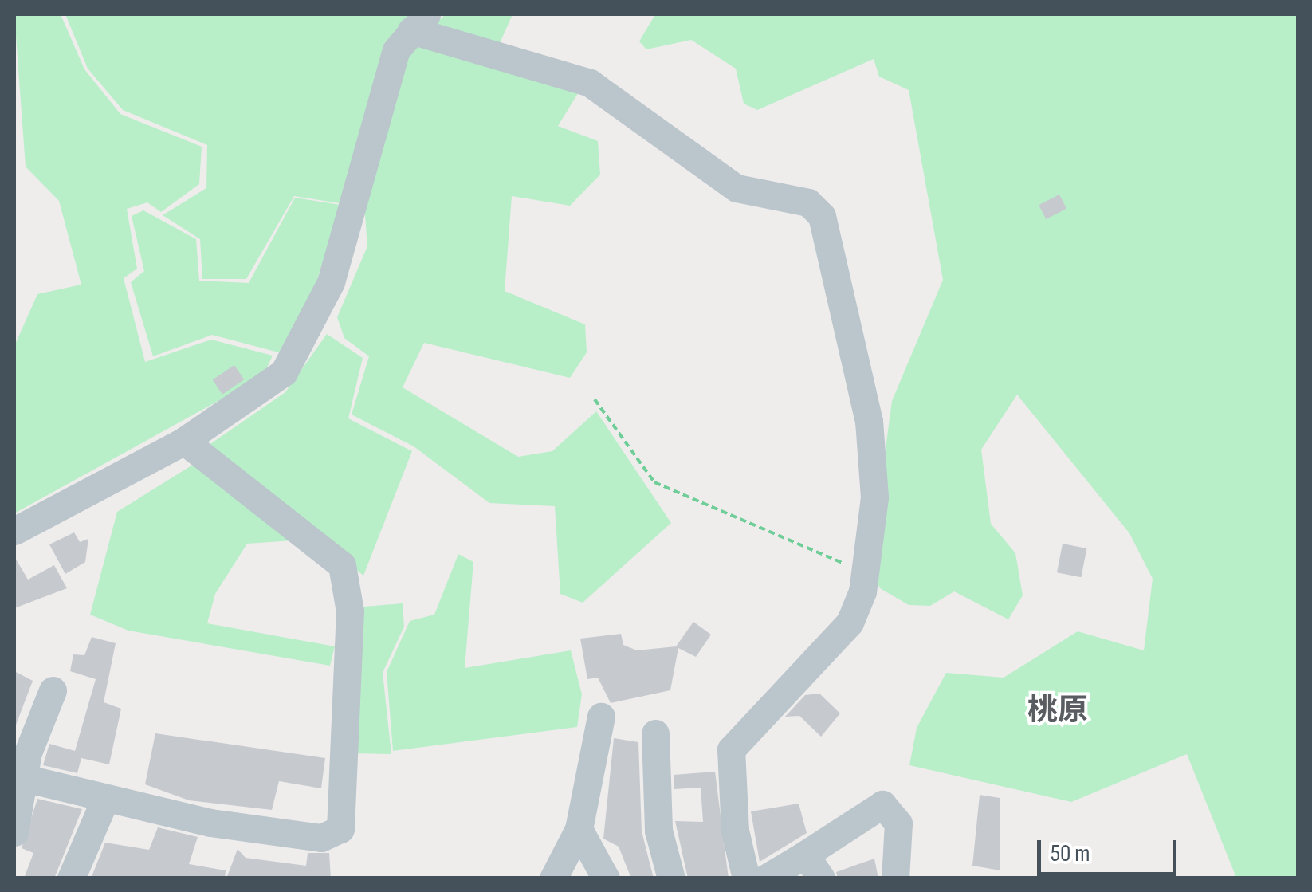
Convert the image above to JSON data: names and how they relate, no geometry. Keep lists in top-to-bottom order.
{
  "districts": ["桃原"],
  "scale_bar": "50 m"
}
